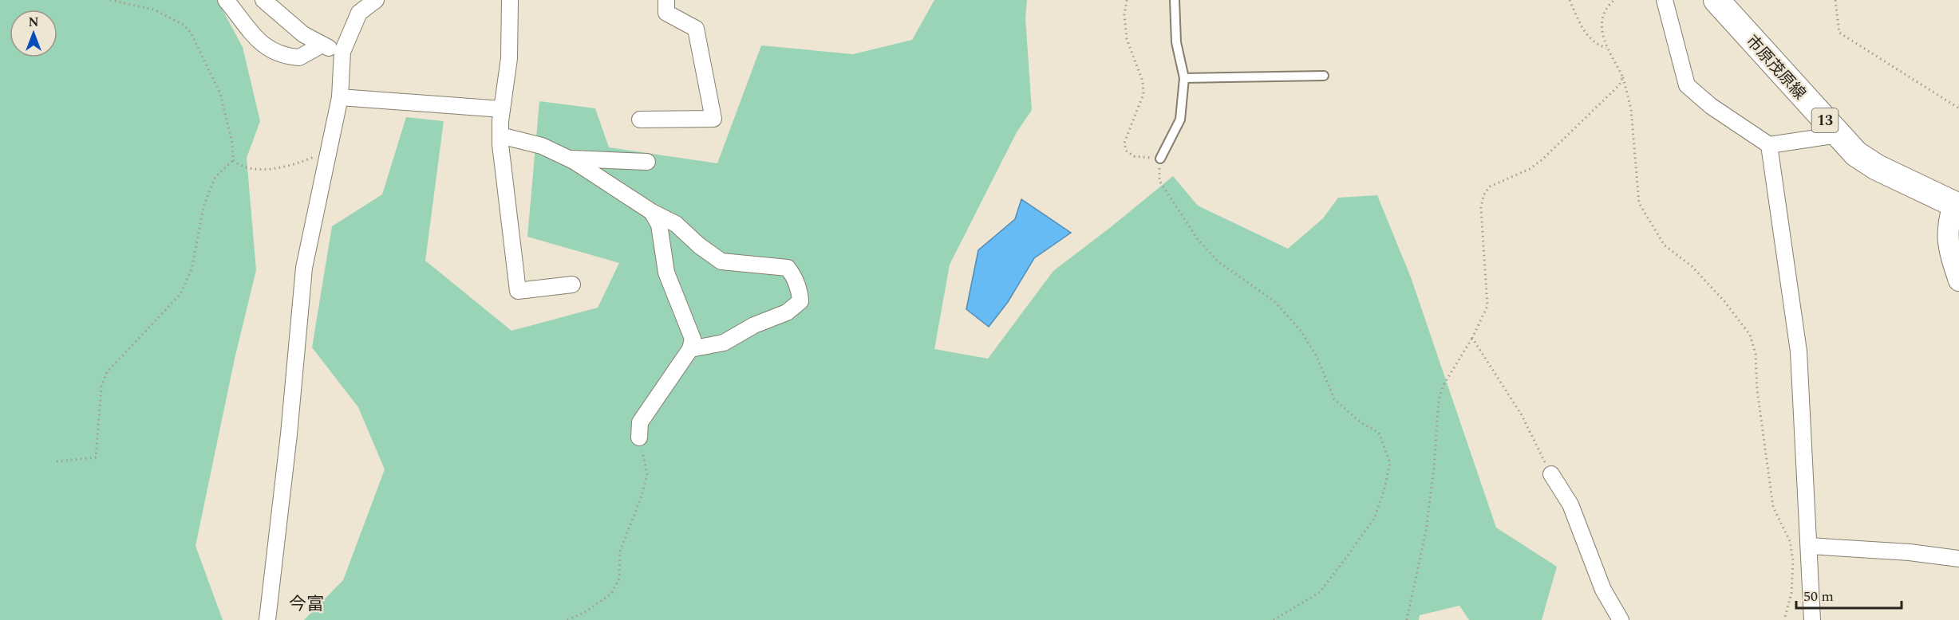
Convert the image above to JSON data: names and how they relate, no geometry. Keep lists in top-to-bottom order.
{
  "streets": {
    "main road": ["市原茂原線", "13"]
  },
  "districts": ["今富"],
  "scale_bar": "50 m",
  "north": "top"
}
